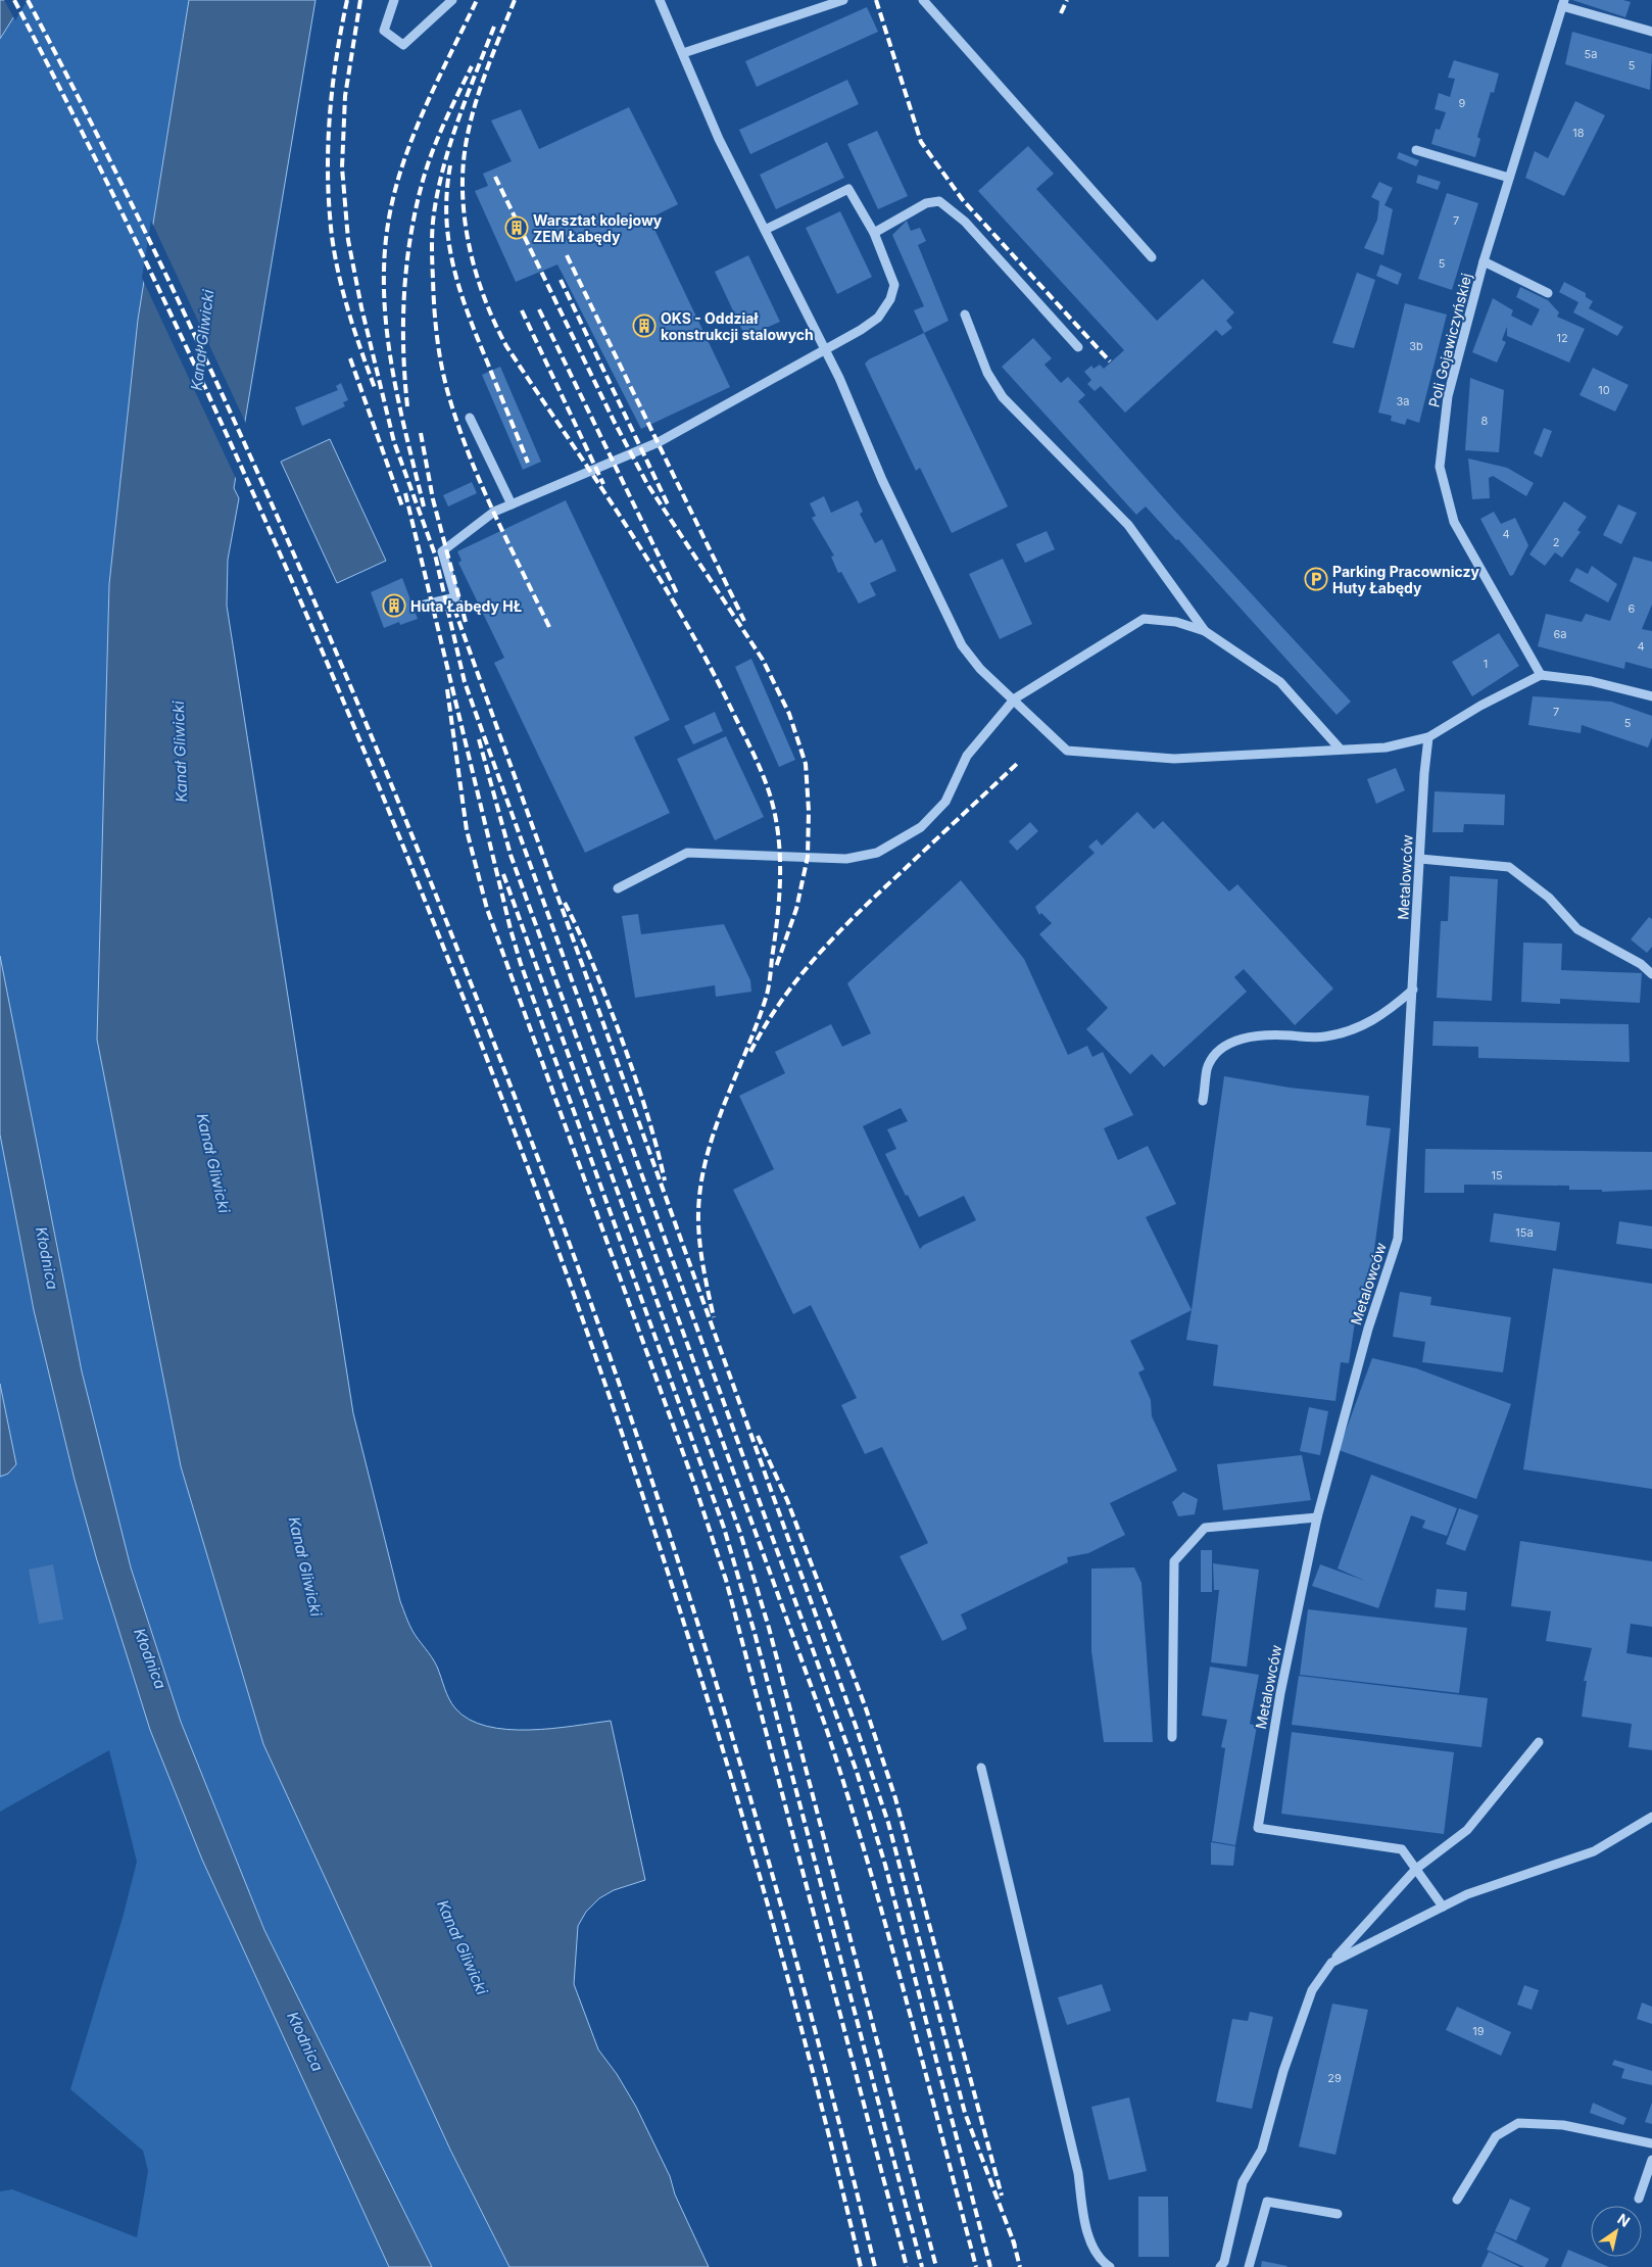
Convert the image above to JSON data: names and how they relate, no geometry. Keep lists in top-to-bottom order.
{
  "streets": {
    "street": ["Poli Gojawiczyńskiej", "Metalowców"]
  },
  "water": ["Kanał Gliwicki", "Kłodnica"],
  "places": {
    "building": ["Warsztat kolejowy ZEM Łabędy", "OKS - Oddział konstrukcji stalowych", "Huta Łabędy HŁ"],
    "parking": ["Parking Pracowniczy Huty Łabędy"]
  },
  "house_numbers": [
    "5a",
    "5",
    "9",
    "18",
    "7",
    "5",
    "12",
    "3b",
    "10",
    "3a",
    "8",
    "4",
    "2",
    "6",
    "6a",
    "4",
    "1",
    "7",
    "5",
    "15",
    "15a",
    "19",
    "29"
  ],
  "north": "top right"
}
